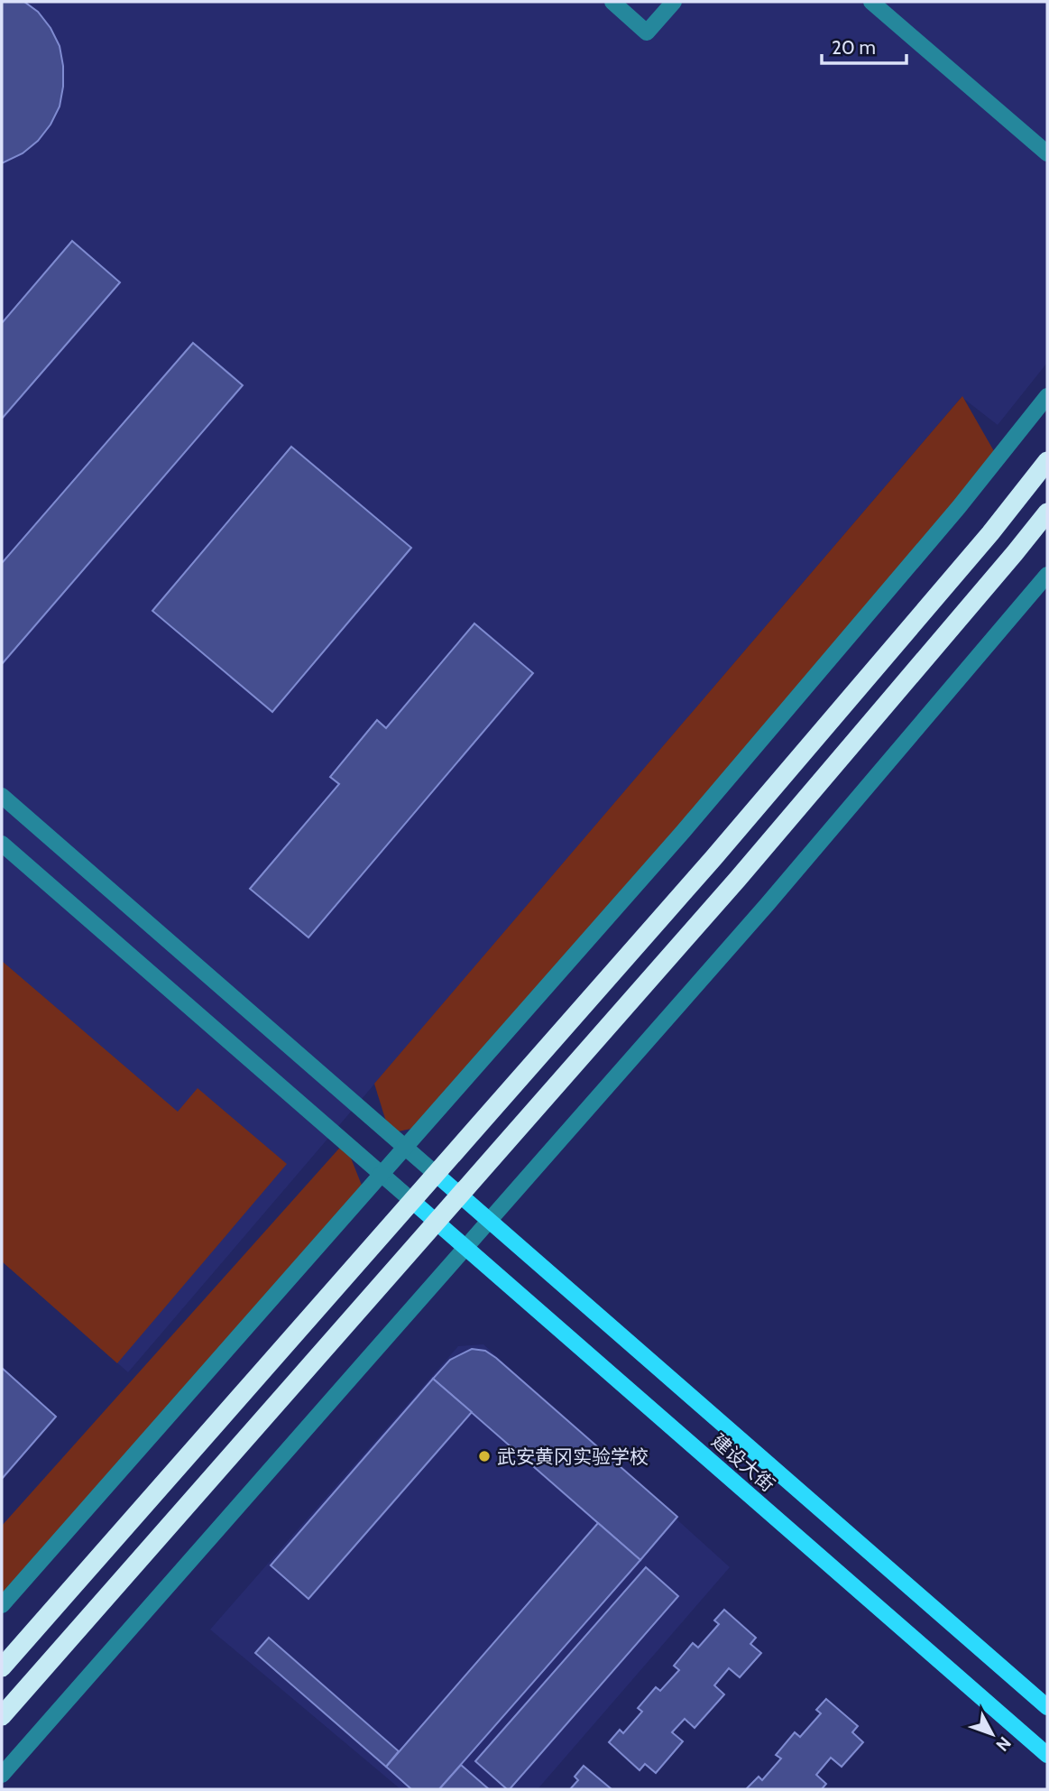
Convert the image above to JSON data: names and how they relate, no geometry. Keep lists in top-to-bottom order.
{
  "streets": {
    "main road": ["建设大街"]
  },
  "places": ["武安黄冈实验学校"],
  "scale_bar": "20 m",
  "north": "bottom right"
}
